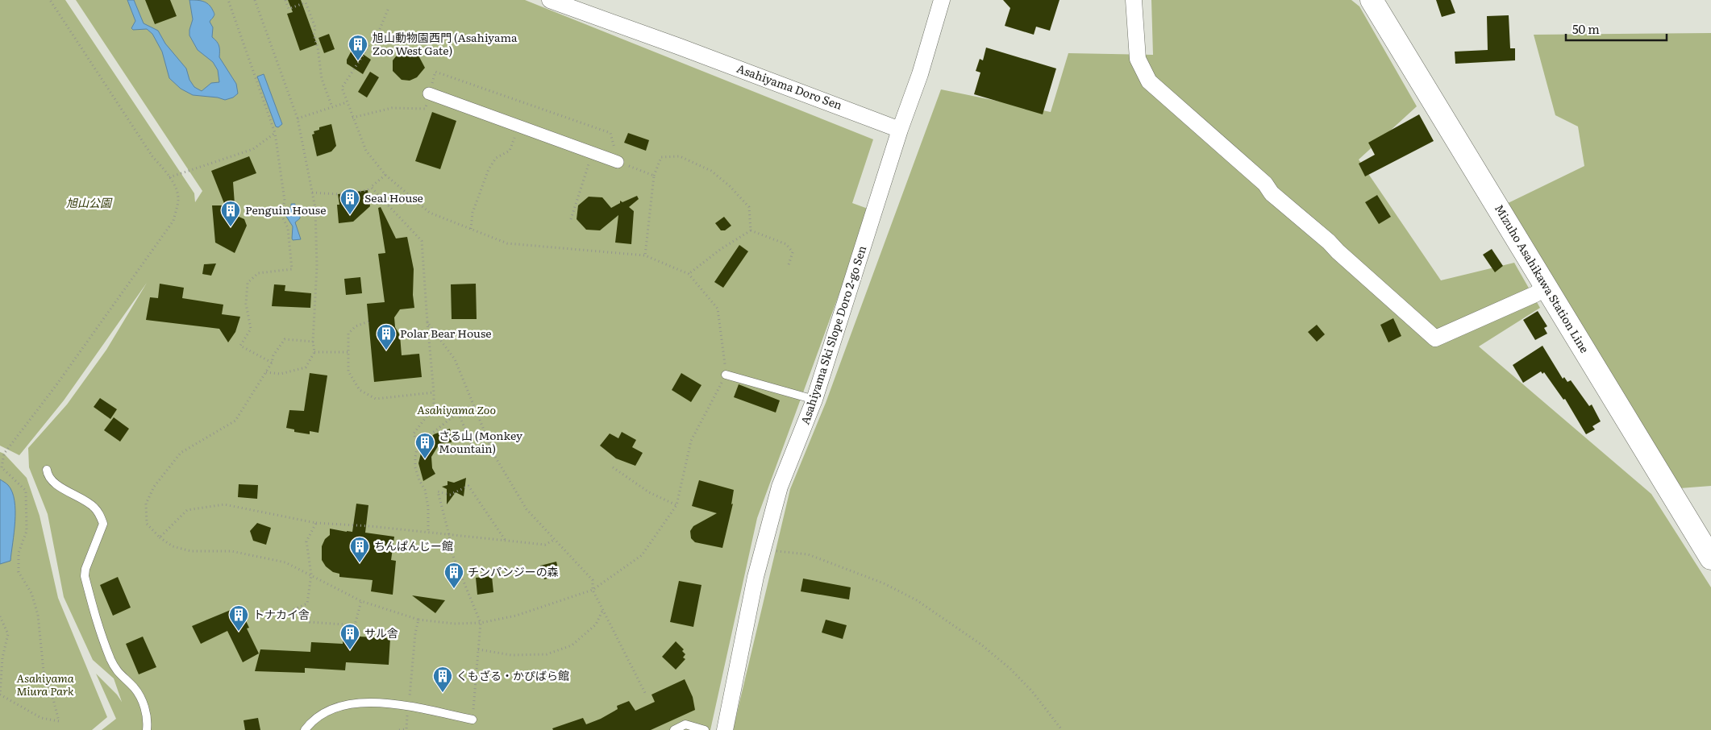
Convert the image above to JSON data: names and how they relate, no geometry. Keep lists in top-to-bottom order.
{
  "streets": {
    "main road": ["Mizuho Asahikawa Station Line"],
    "street": ["Asahiyama Doro Sen", "Asahiyama Ski Slope Doro 2-go Sen"]
  },
  "crossings": [
    ["Asahiyama Doro Sen", "Asahiyama Ski Slope Doro 2-go Sen"]
  ],
  "parks": ["旭山公園", "Asahiyama Zoo", "Asahiyama Miura Park"],
  "places": {
    "building": [
      "旭山動物園西門 (Asahiyama Zoo West Gate)",
      "Seal House",
      "Penguin House",
      "Polar Bear House",
      "さる山 (Monkey Mountain)",
      "ちんぱんじー館",
      "チンパンジーの森",
      "トナカイ舎",
      "サル舎",
      "くもざる・かぴばら館"
    ]
  },
  "scale_bar": "50 m"
}
